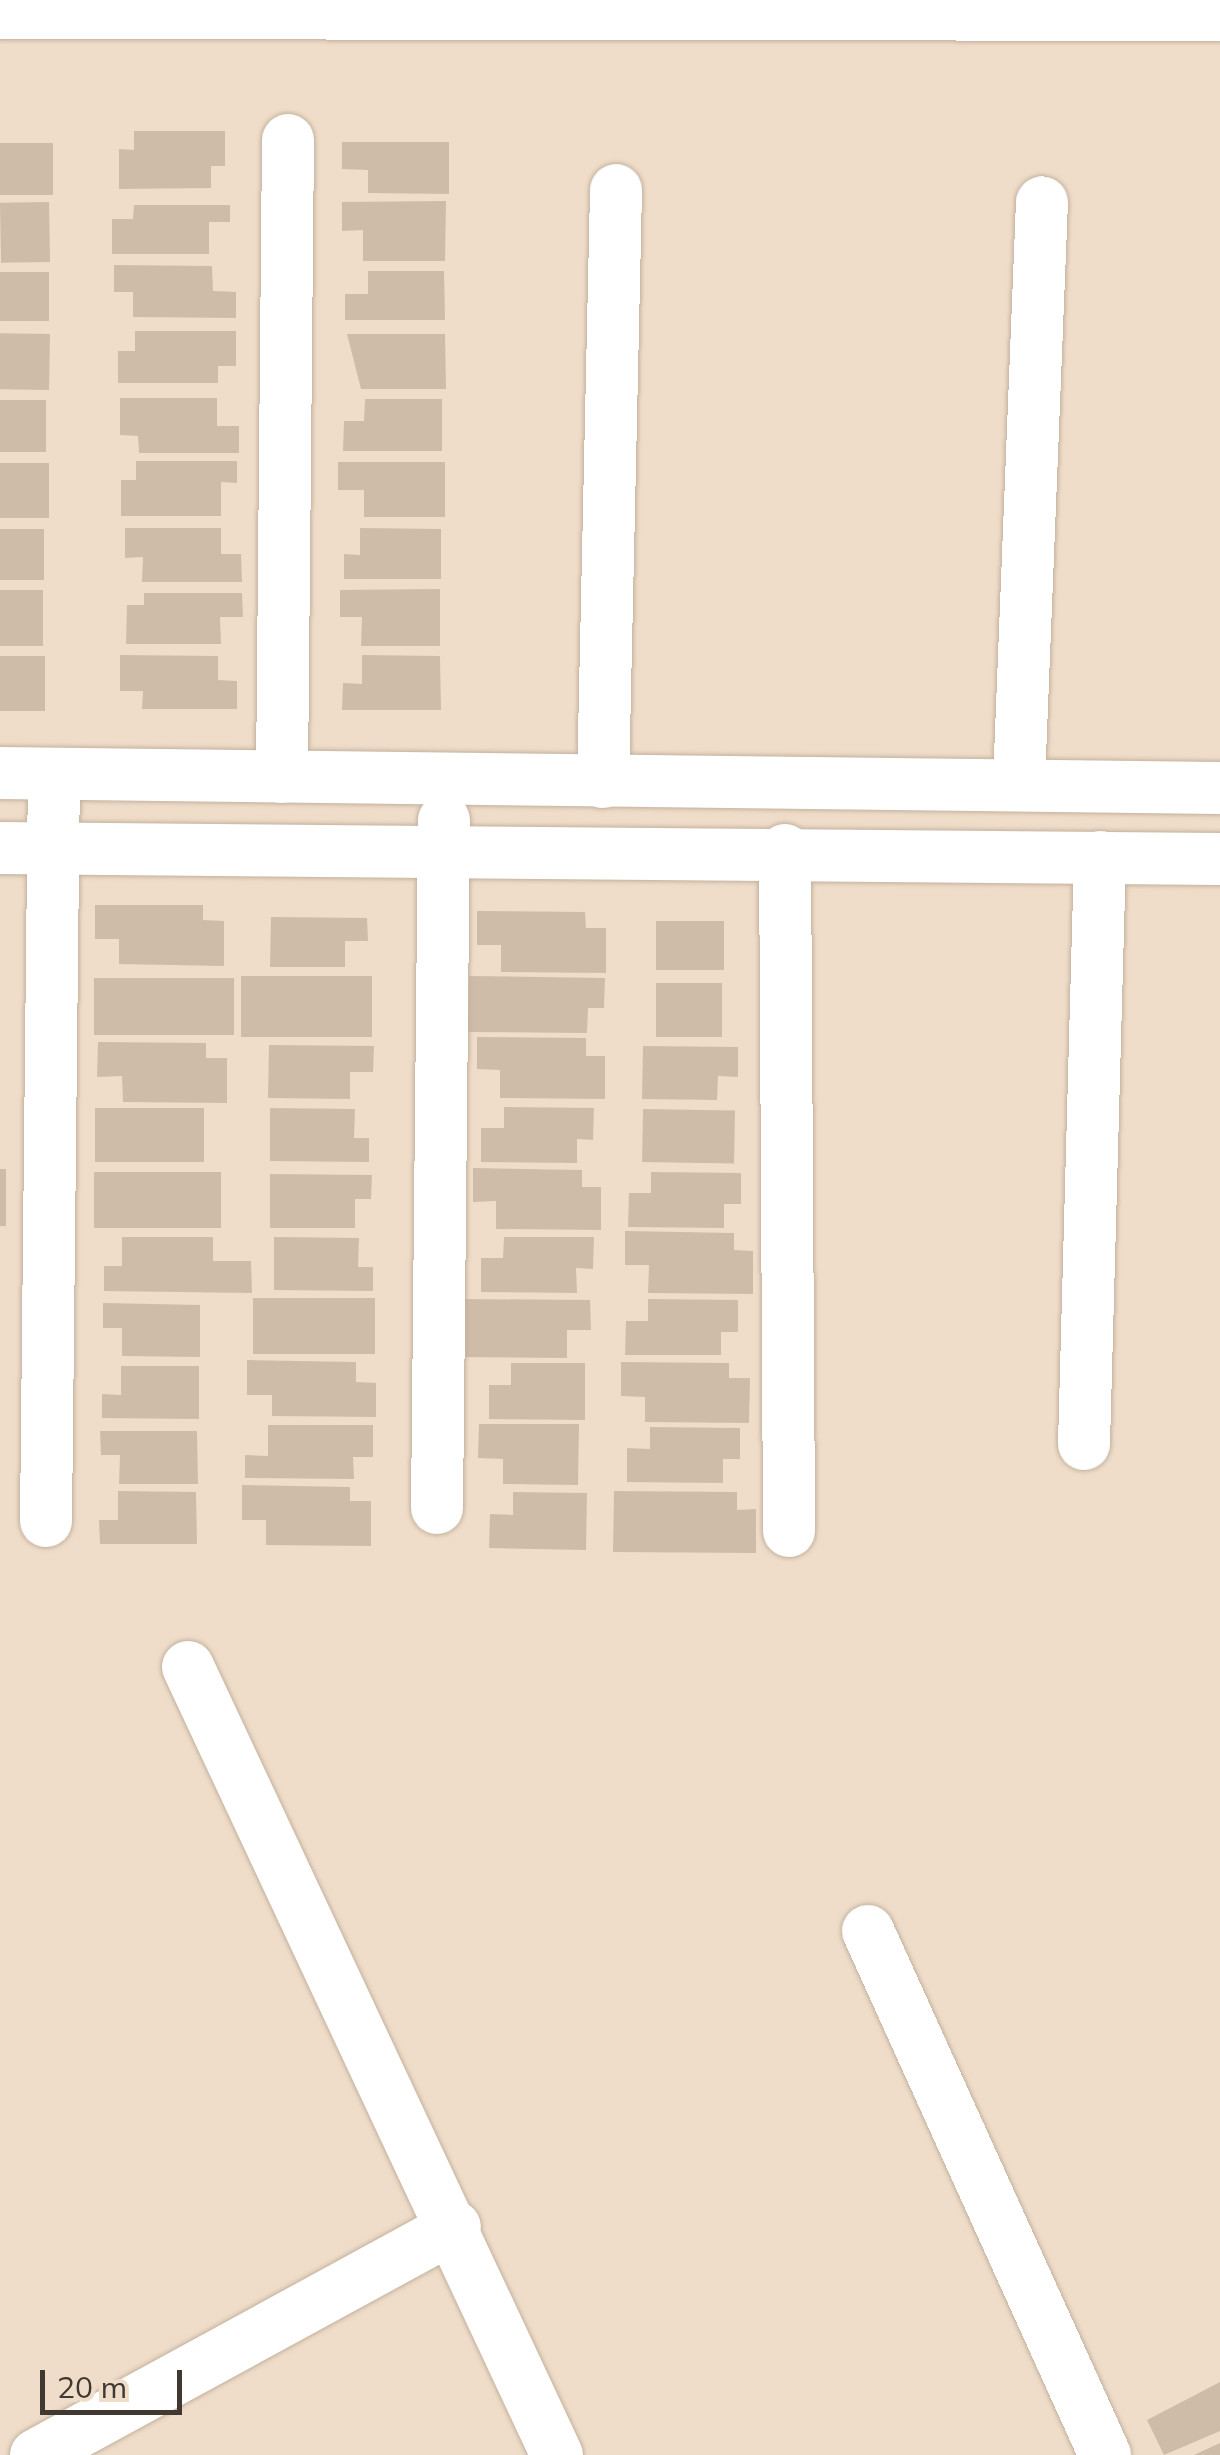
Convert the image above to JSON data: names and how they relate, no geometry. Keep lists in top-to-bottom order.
{
  "scale_bar": "20 m"
}
